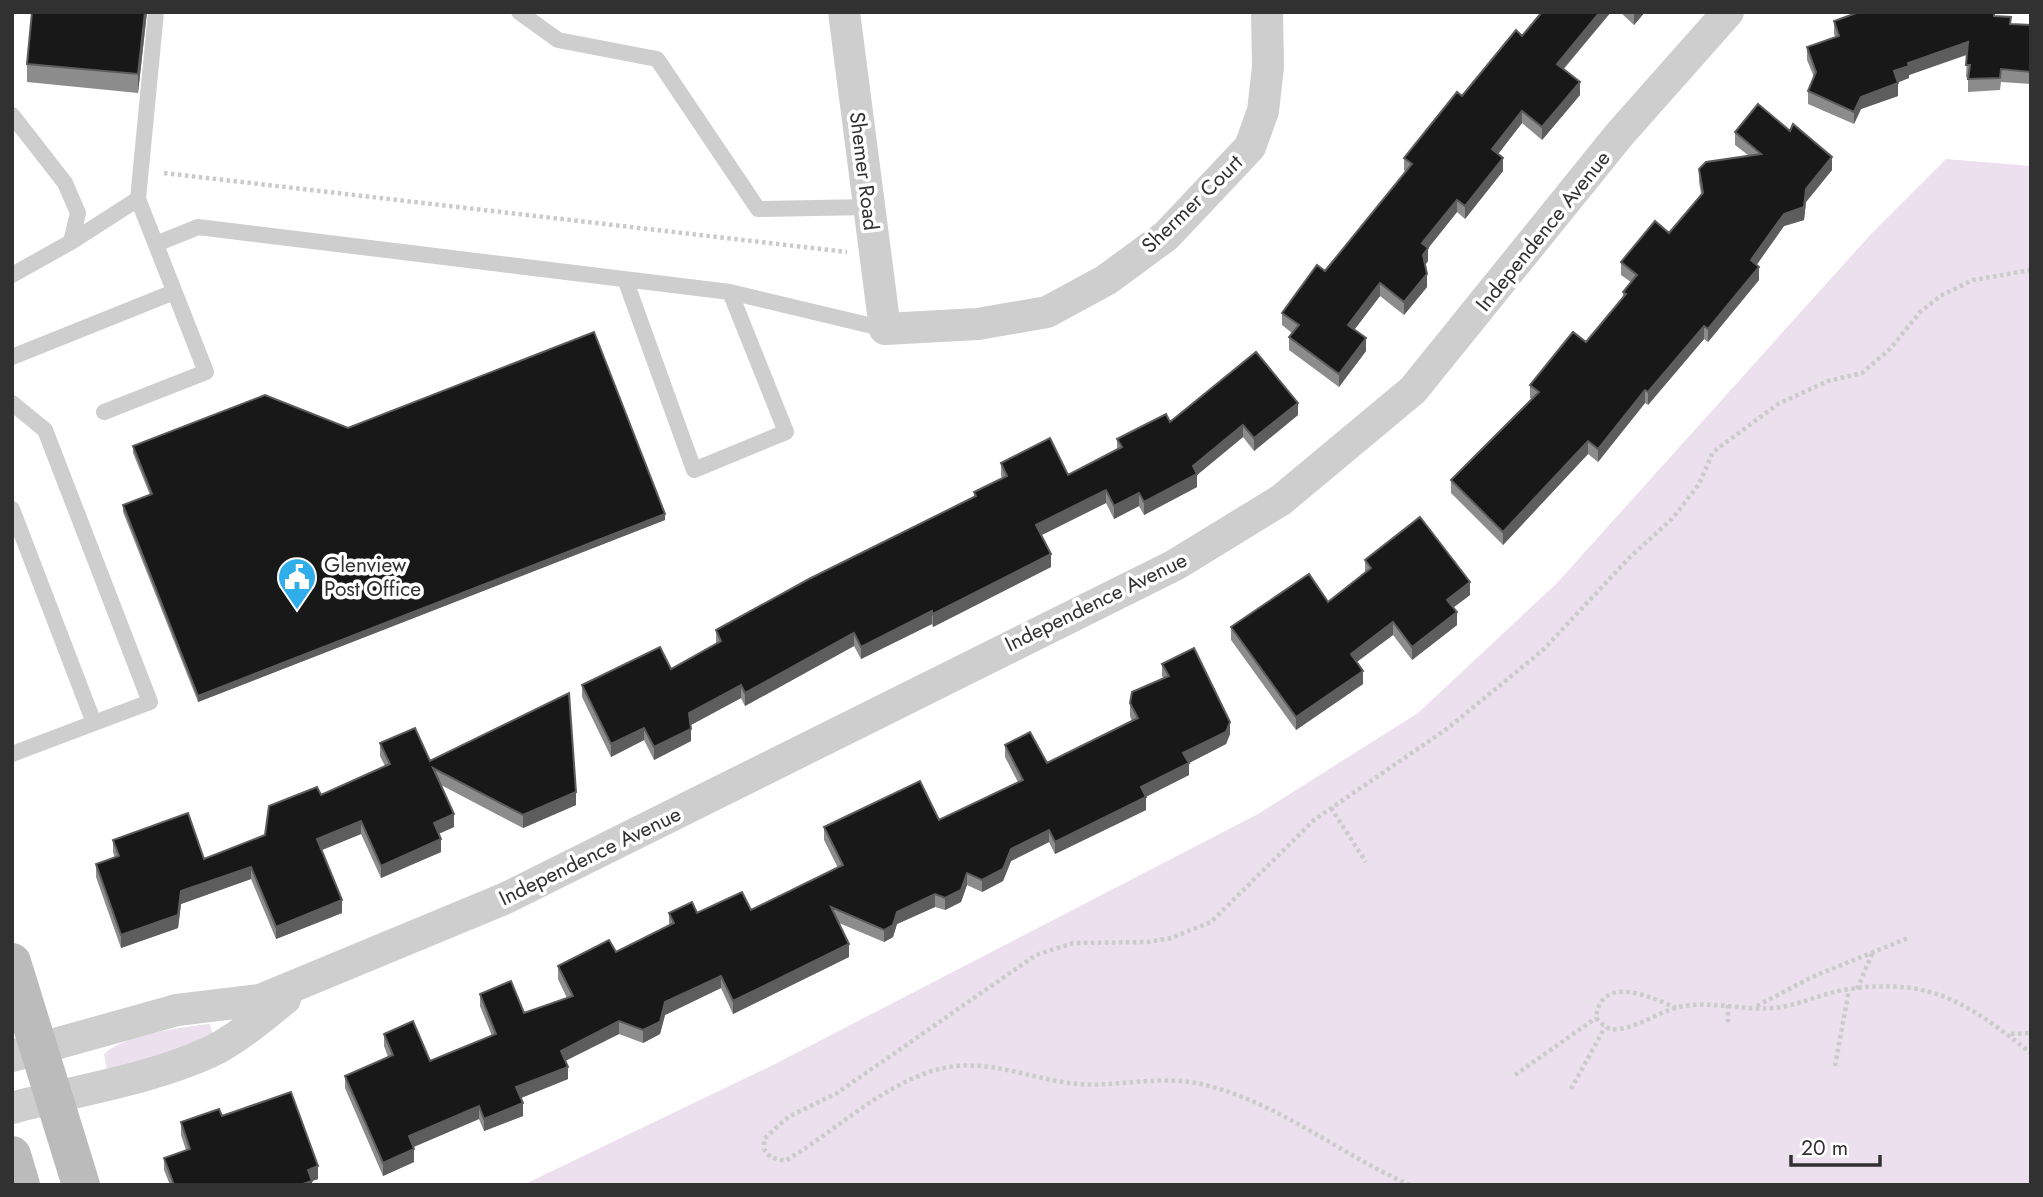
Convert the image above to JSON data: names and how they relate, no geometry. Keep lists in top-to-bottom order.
{
  "streets": {
    "street": ["Shemer Road", "Shermer Court", "Independence Avenue"]
  },
  "crossings": [
    ["Shemer Road", "Shermer Court"]
  ],
  "places": {
    "public building": ["Glenview Post Office"]
  },
  "scale_bar": "20 m"
}
